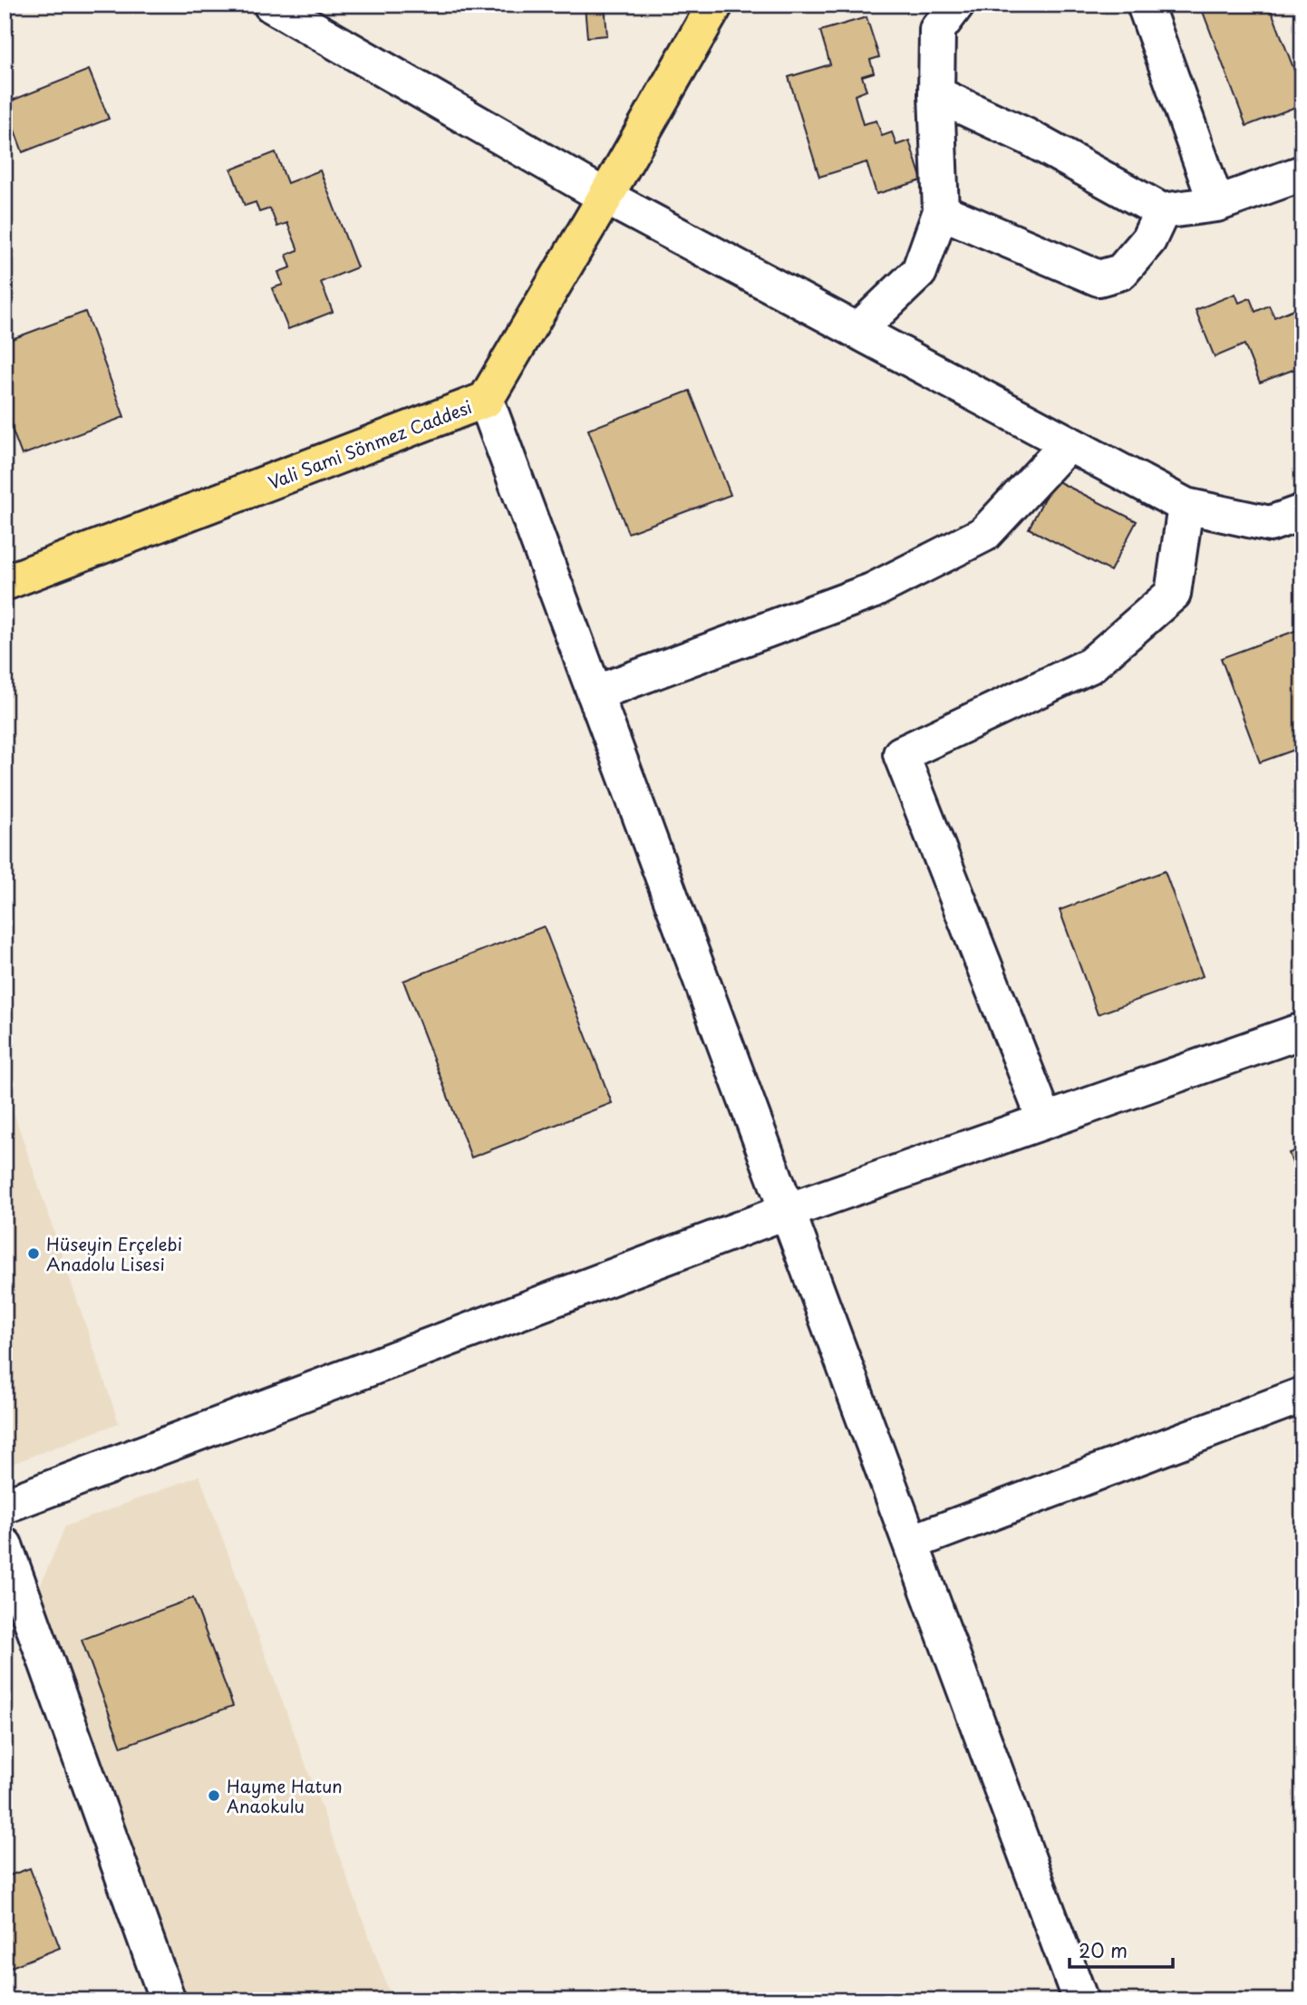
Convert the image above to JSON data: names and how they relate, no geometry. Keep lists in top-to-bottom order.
{
  "streets": {
    "main road": ["Vali Sami Sönmez Caddesi"]
  },
  "places": ["Hüseyin Erçelebi Anadolu Lisesi", "Hayme Hatun Anaokulu"],
  "scale_bar": "20 m"
}
